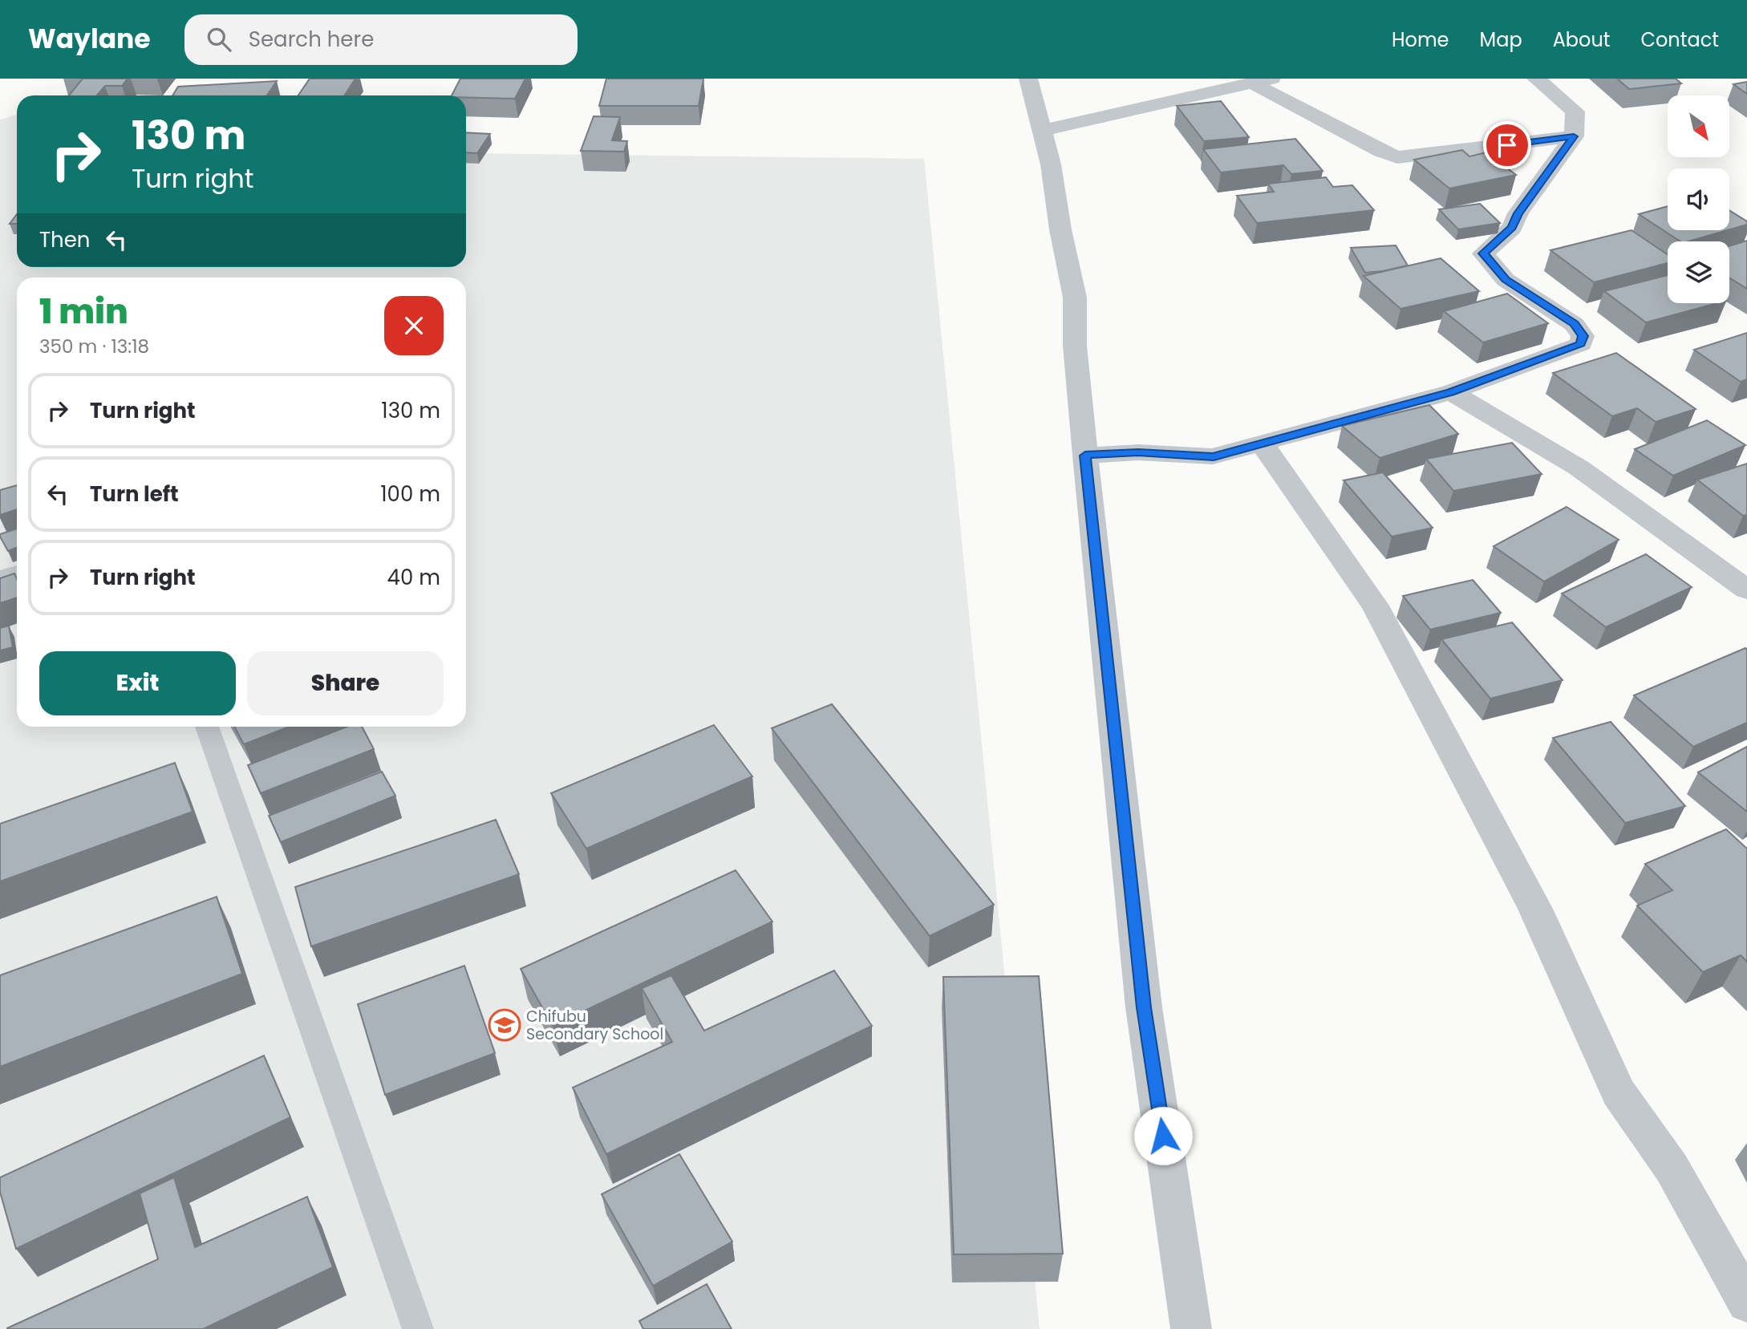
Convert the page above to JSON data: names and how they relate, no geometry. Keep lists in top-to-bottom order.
{
  "places": {
    "school or university": ["Chifubu Secondary School"]
  },
  "north": "bottom right",
  "page": {
    "header": "Waylane",
    "search": "Search here",
    "nav": [
      "Home",
      "Map",
      "About",
      "Contact"
    ],
    "turn": ["130 m", "Turn right"],
    "then": "Then",
    "heading": ["1 min", "350 m · 13:18"],
    "list": [
      {
        "name": "Turn right",
        "value": "130 m"
      },
      {
        "name": "Turn left",
        "value": "100 m"
      },
      {
        "name": "Turn right",
        "value": "40 m"
      }
    ],
    "buttons": ["Exit", "Share"]
  }
}
